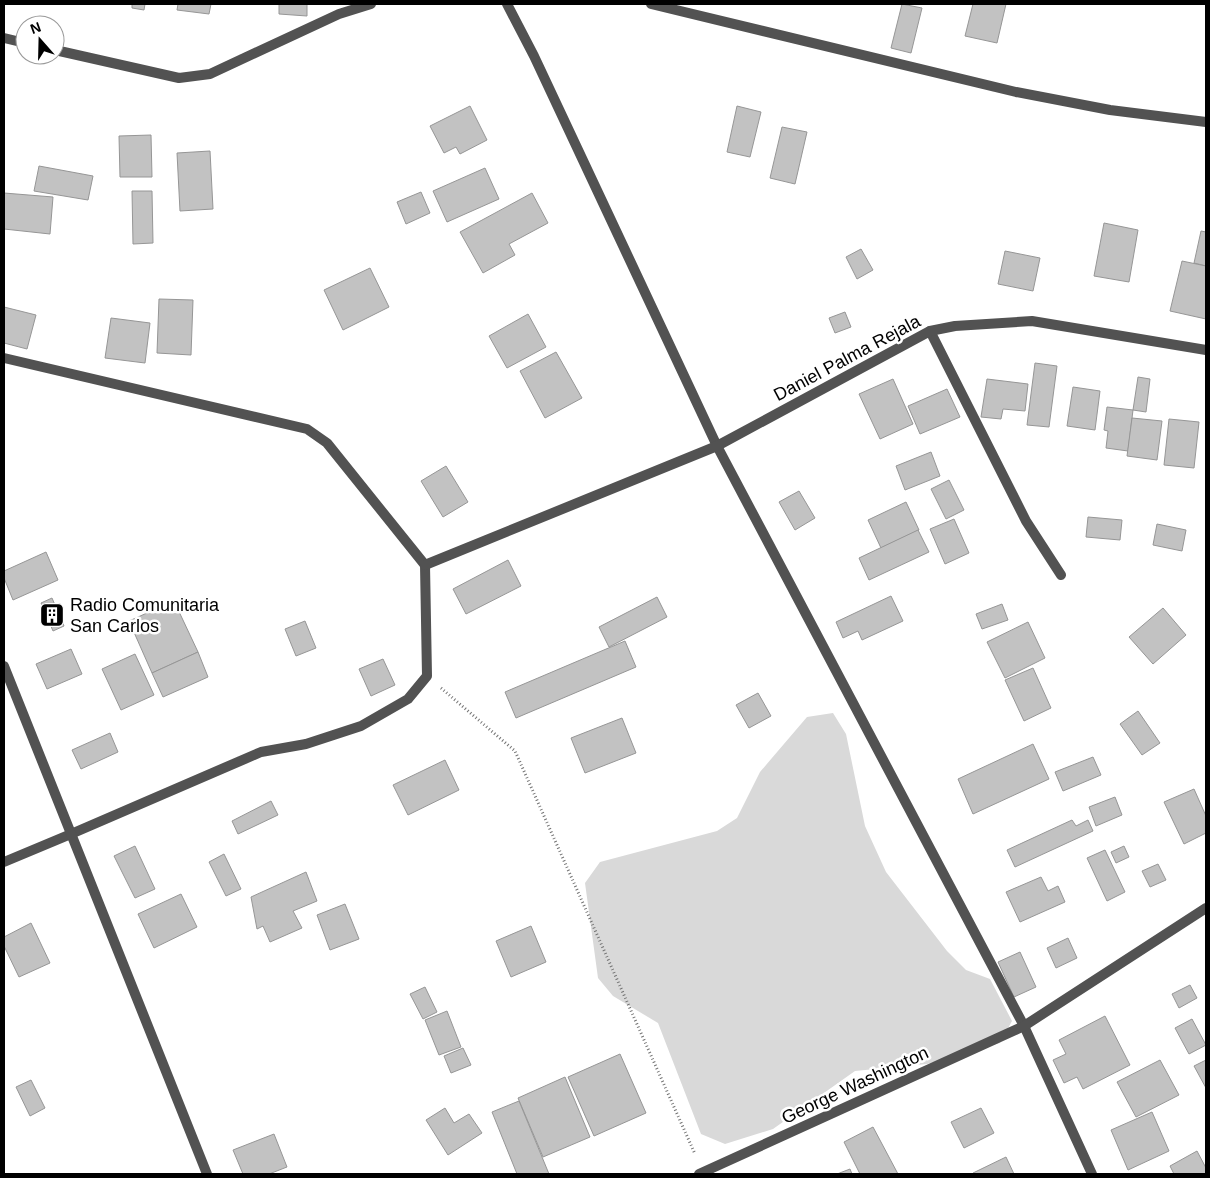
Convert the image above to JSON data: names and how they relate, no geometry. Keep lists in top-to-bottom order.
{
  "streets": {
    "street": ["Daniel Palma Rejala", "George Washington"]
  },
  "places": {
    "building": ["Radio Comunitaria San Carlos"]
  },
  "north": "top"
}
